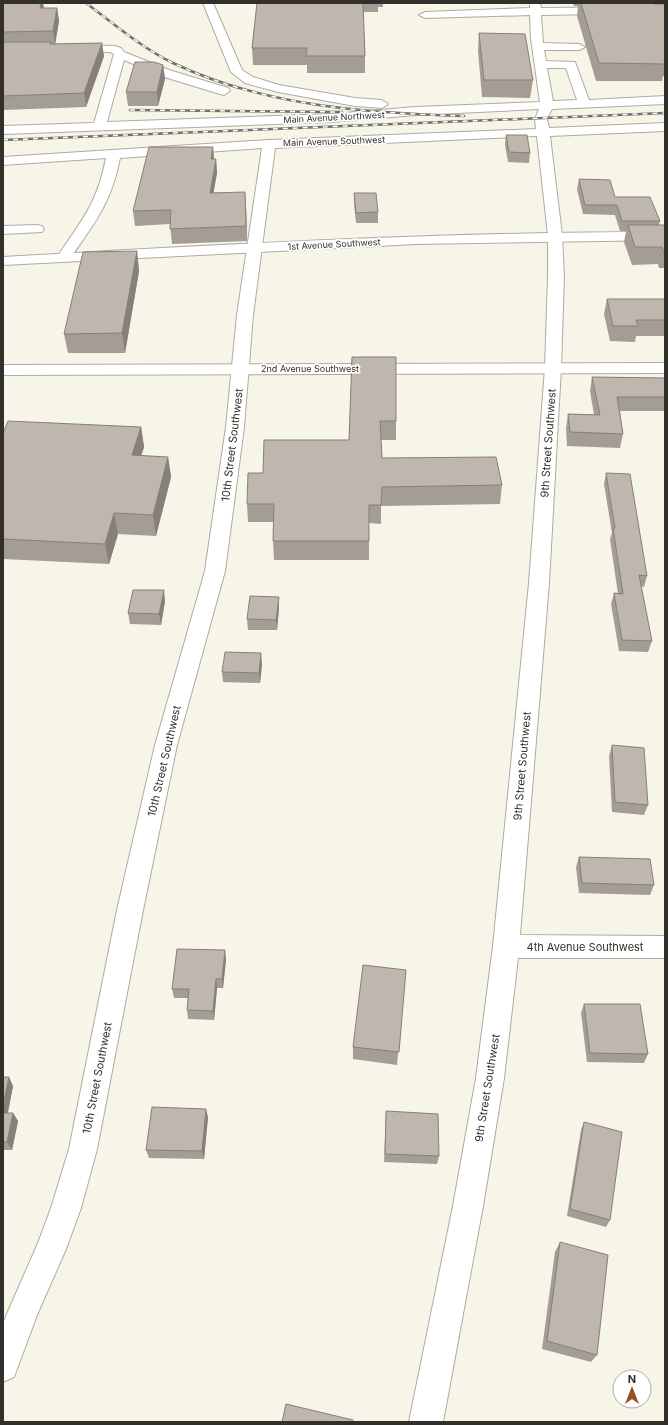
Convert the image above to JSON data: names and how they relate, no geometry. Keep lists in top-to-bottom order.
{
  "streets": {
    "street": [
      "Main Avenue Northwest",
      "Main Avenue Southwest",
      "1st Avenue Southwest",
      "2nd Avenue Southwest",
      "9th Street Southwest",
      "10th Street Southwest",
      "4th Avenue Southwest"
    ]
  },
  "crossings": [
    ["Main Avenue Northwest", "9th Street Southwest"],
    ["Main Avenue Southwest", "9th Street Southwest"],
    ["Main Avenue Southwest", "10th Street Southwest"],
    ["1st Avenue Southwest", "9th Street Southwest"],
    ["1st Avenue Southwest", "10th Street Southwest"],
    ["2nd Avenue Southwest", "9th Street Southwest"],
    ["2nd Avenue Southwest", "10th Street Southwest"],
    ["9th Street Southwest", "4th Avenue Southwest"]
  ],
  "north": "top"
}
